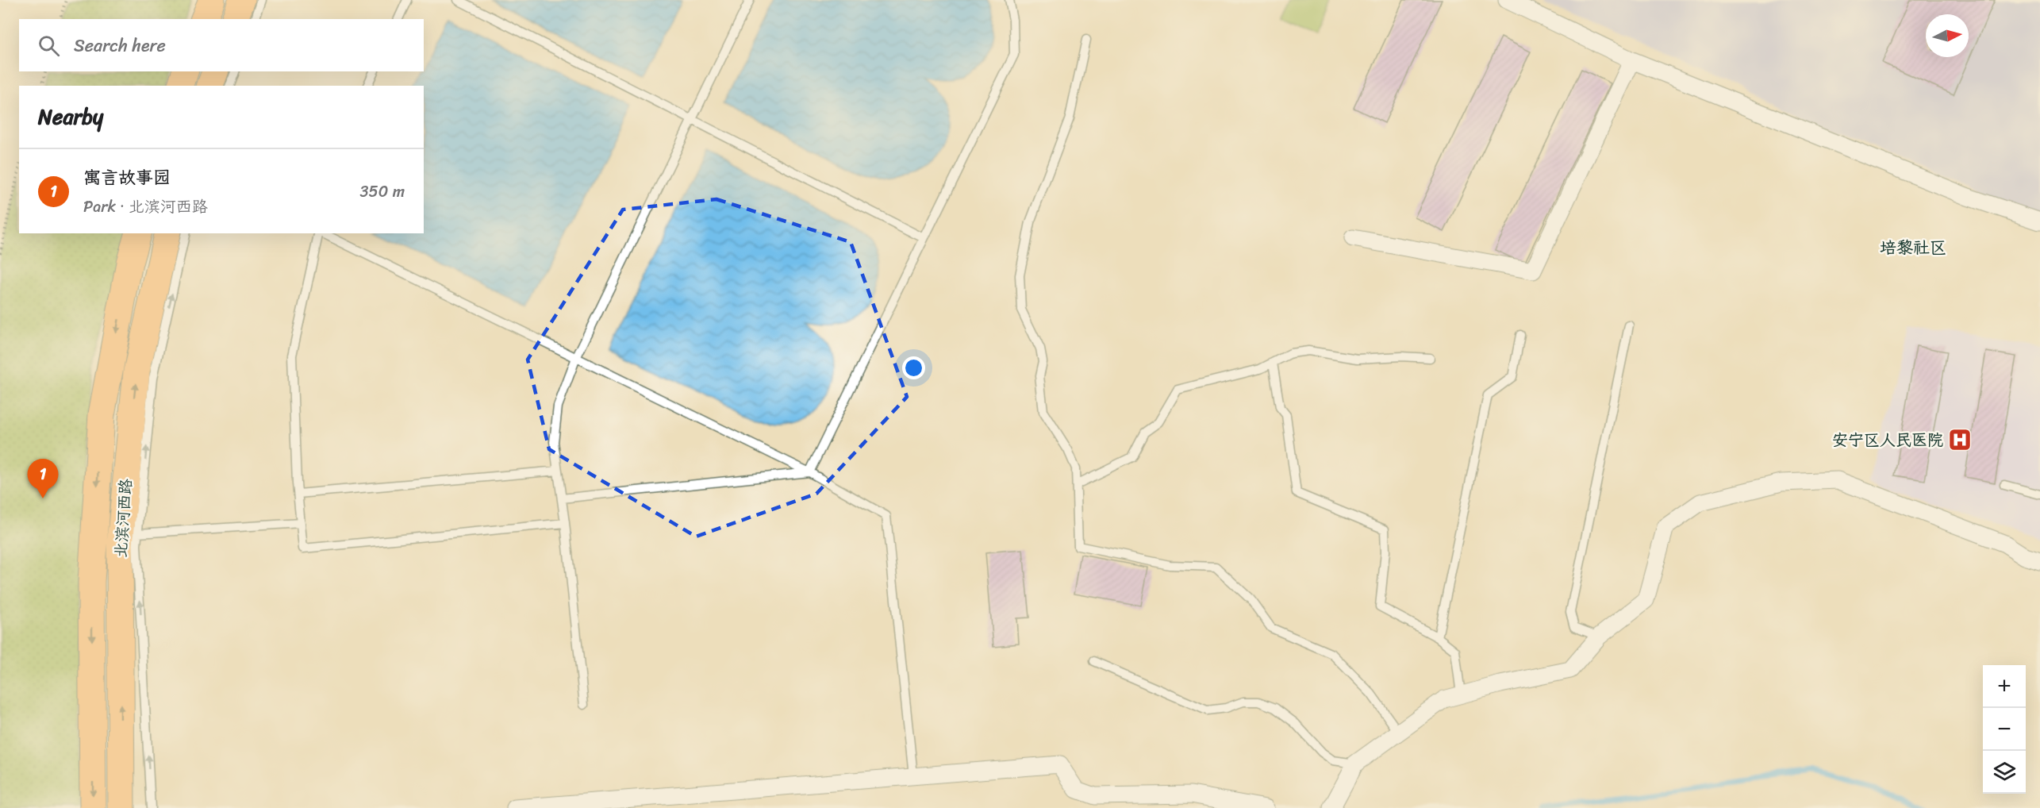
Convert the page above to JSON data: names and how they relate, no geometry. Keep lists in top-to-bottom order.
{
  "streets": {
    "main road": ["北滨河西路"]
  },
  "districts": ["培黎社区"],
  "places": {
    "hospital": ["安宁区人民医院"]
  },
  "north": "right",
  "page": {
    "search": "Search here",
    "heading": "Nearby",
    "list": [
      {
        "mark": "1",
        "name": "寓言故事园",
        "note": "Park · 北滨河西路",
        "value": "350 m"
      }
    ],
    "pins": "1",
    "map_buttons": ["+", "−"]
  }
}
